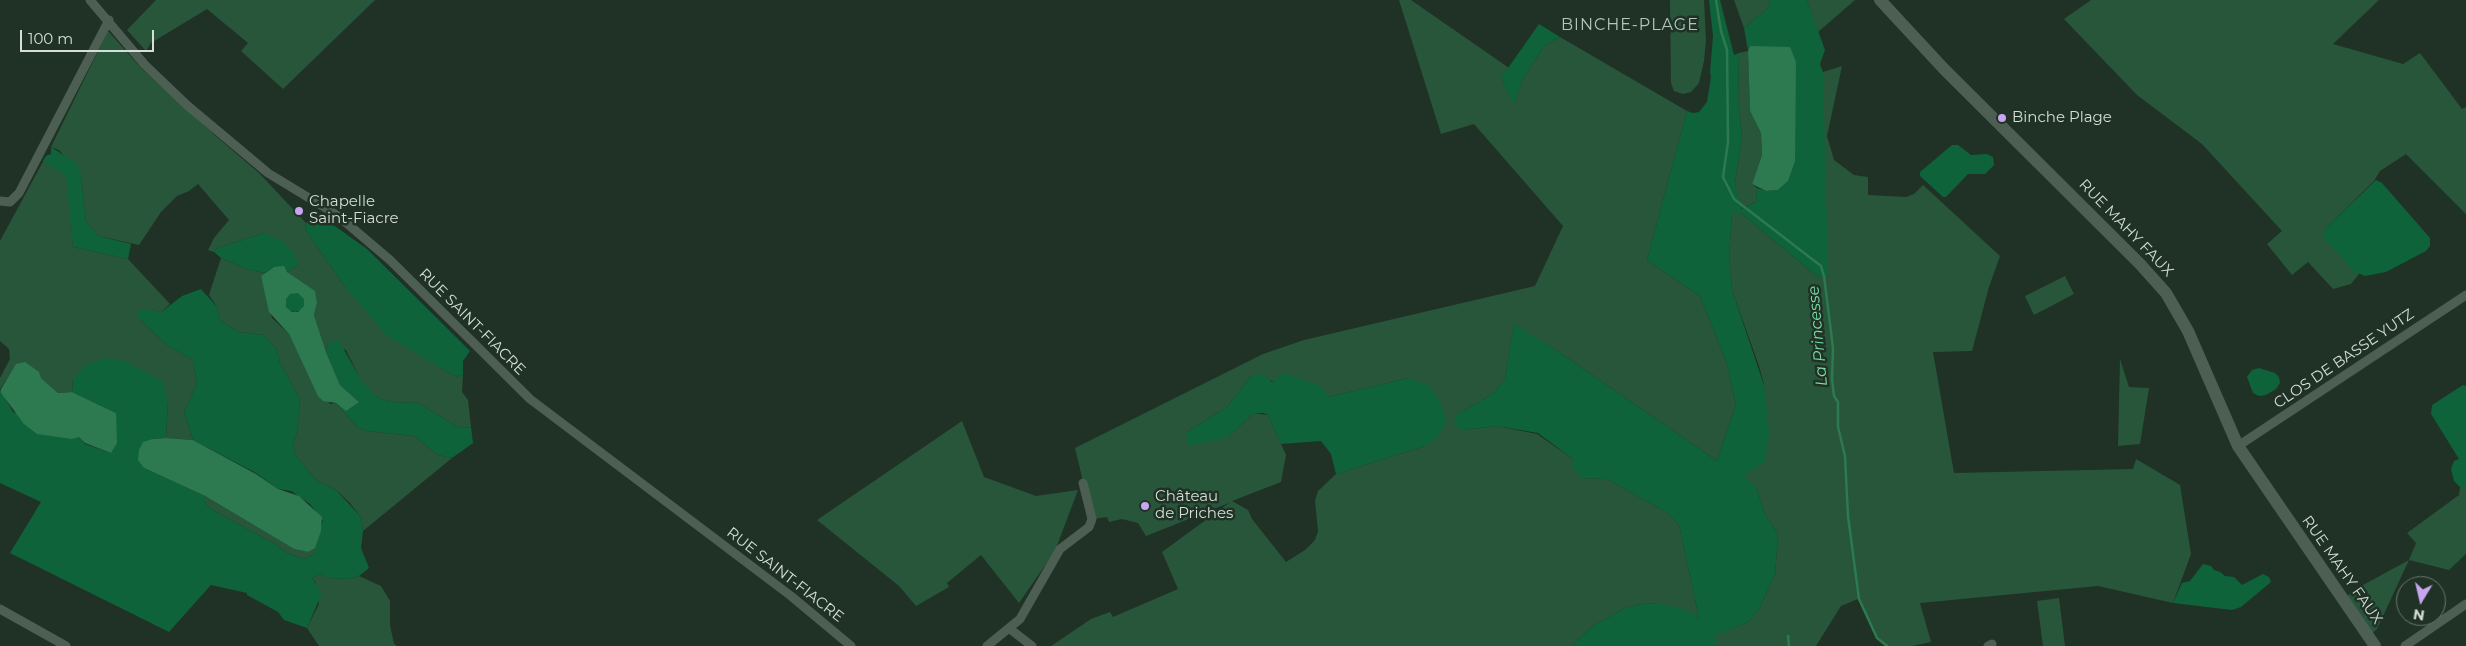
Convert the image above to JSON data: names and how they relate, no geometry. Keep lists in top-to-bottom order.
{
  "streets": {
    "street": ["RUE MAHY FAUX", "RUE SAINT-FIACRE", "CLOS DE BASSE YUTZ"]
  },
  "crossings": [
    ["RUE MAHY FAUX", "CLOS DE BASSE YUTZ"]
  ],
  "districts": ["BINCHE-PLAGE"],
  "water": ["La Princesse"],
  "places": ["Binche Plage", "Chapelle Saint-Fiacre", "Château de Priches"],
  "scale_bar": "100 m",
  "north": "bottom"
}
